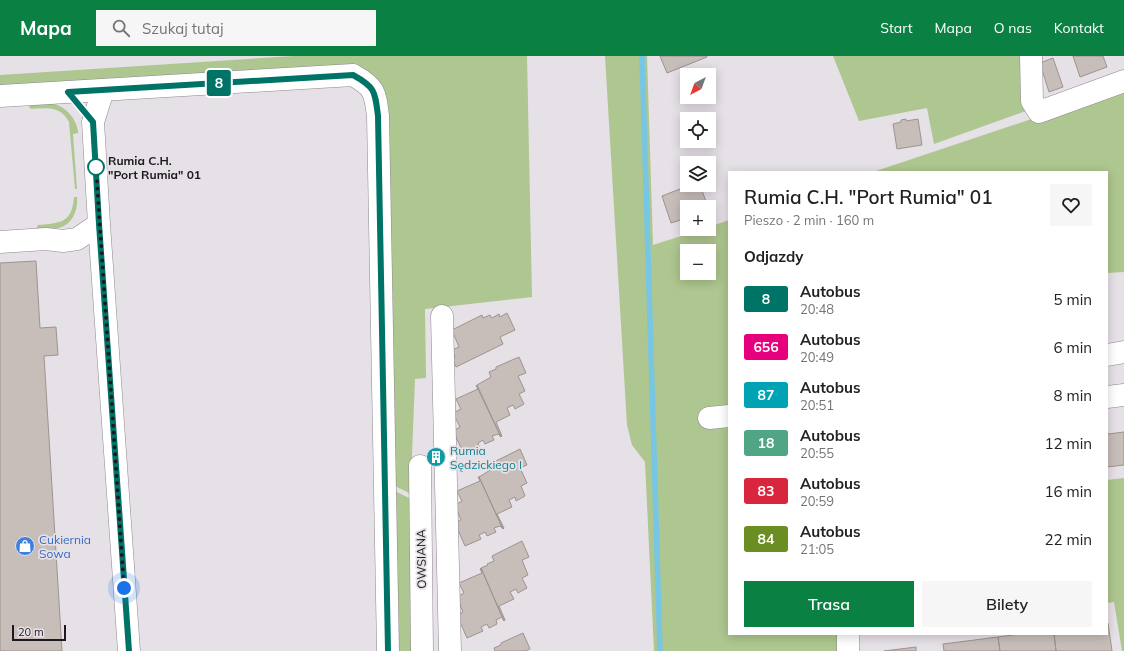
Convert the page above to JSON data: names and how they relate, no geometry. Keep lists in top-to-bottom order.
{
  "streets": {
    "street": ["OWSIANA"]
  },
  "places": {
    "other": ["Rumia C.H. \"Port Rumia\" 01"],
    "building": ["Rumia Sędzickiego I"],
    "shop": ["Cukiernia Sowa"]
  },
  "lines": ["bus line 8"],
  "scale_bar": "20 m",
  "north": "bottom left",
  "page": {
    "header": "Mapa",
    "search": "Szukaj tutaj",
    "nav": [
      "Start",
      "Mapa",
      "O nas",
      "Kontakt"
    ],
    "on_map": "8",
    "map_buttons": ["+", "−"],
    "heading": [
      ["Rumia C.H. \"Port Rumia\" 01", "Pieszo · 2 min · 160 m"],
      "Odjazdy"
    ],
    "list": [
      {
        "mark": "8",
        "name": "Autobus",
        "note": "20:48",
        "value": "5 min"
      },
      {
        "mark": "656",
        "name": "Autobus",
        "note": "20:49",
        "value": "6 min"
      },
      {
        "mark": "87",
        "name": "Autobus",
        "note": "20:51",
        "value": "8 min"
      },
      {
        "mark": "18",
        "name": "Autobus",
        "note": "20:55",
        "value": "12 min"
      },
      {
        "mark": "83",
        "name": "Autobus",
        "note": "20:59",
        "value": "16 min"
      },
      {
        "mark": "84",
        "name": "Autobus",
        "note": "21:05",
        "value": "22 min"
      }
    ],
    "buttons": ["Trasa", "Bilety"],
    "scale": "20 m"
  }
}
